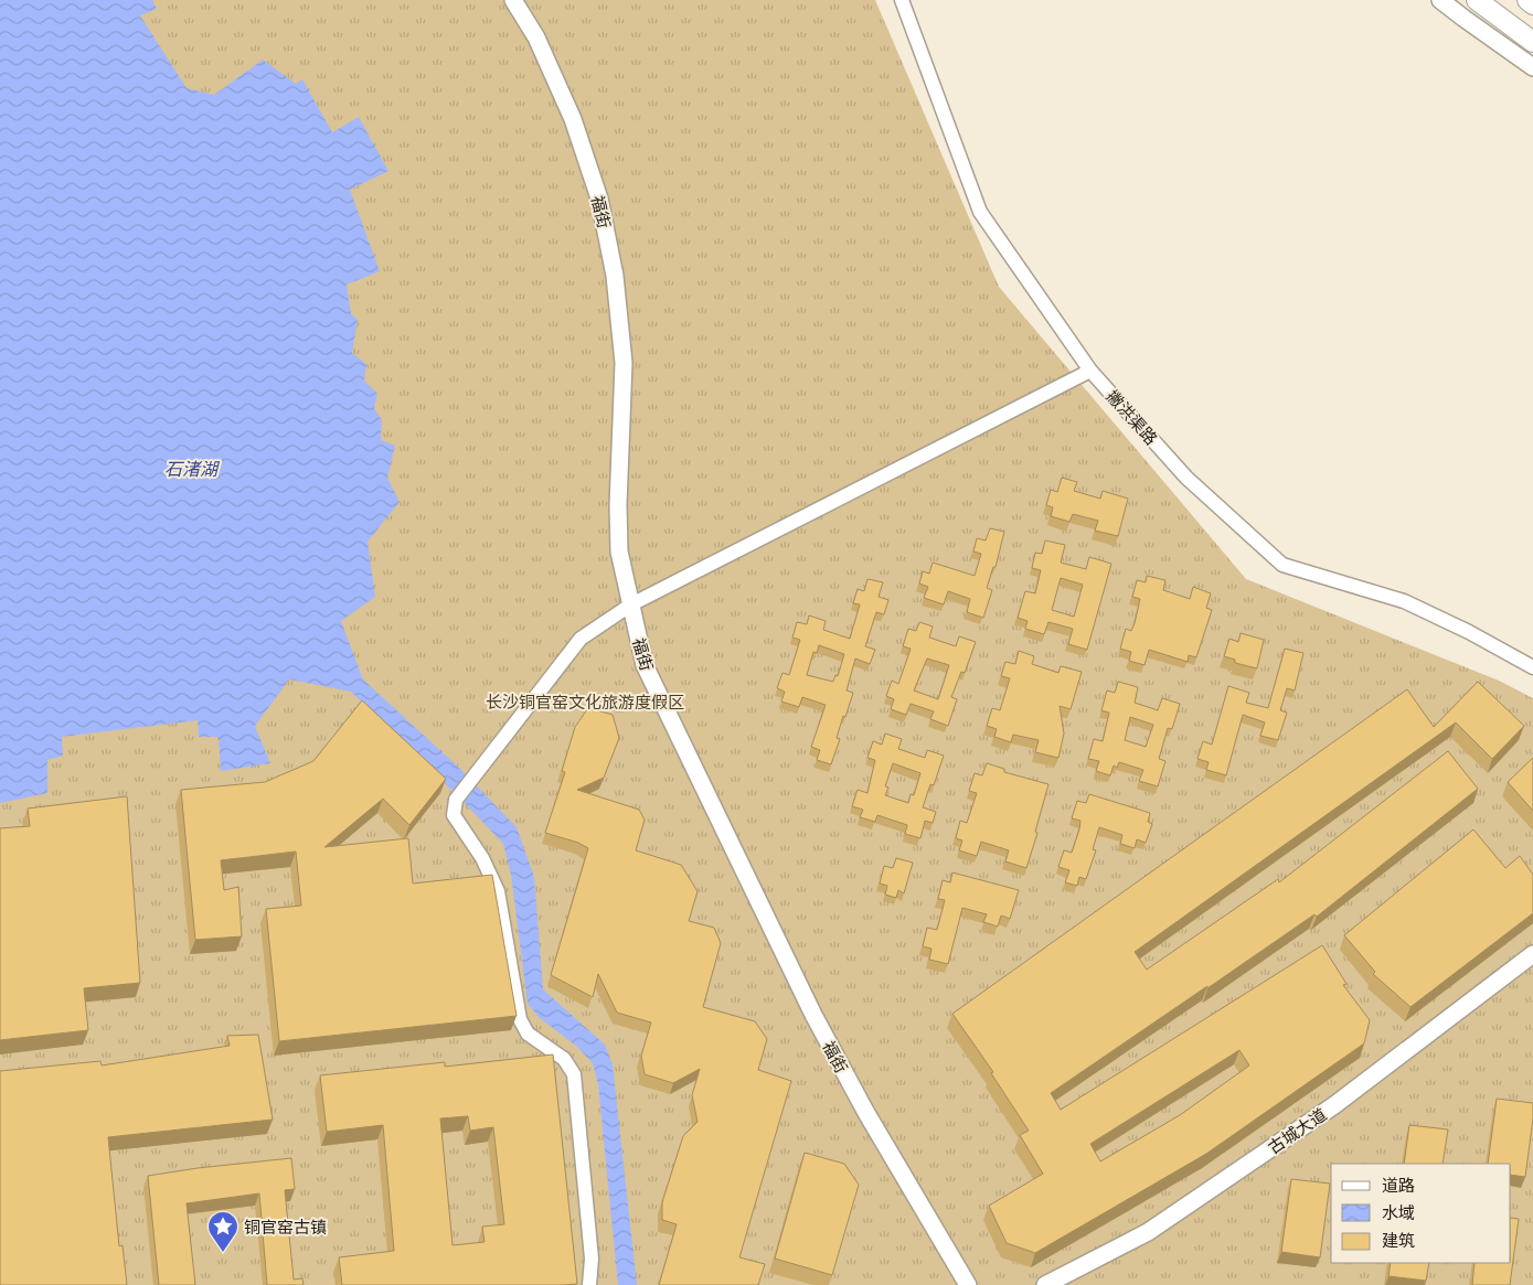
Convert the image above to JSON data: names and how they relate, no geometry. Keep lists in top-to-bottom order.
{
  "streets": {
    "street": ["福街", "撇洪渠路", "古城大道"]
  },
  "water": ["石渚湖"],
  "parks": ["长沙铜官窑文化旅游度假区"],
  "places": {
    "place": ["铜官窑古镇"]
  },
  "legend": ["道路", "水域", "建筑"]
}
